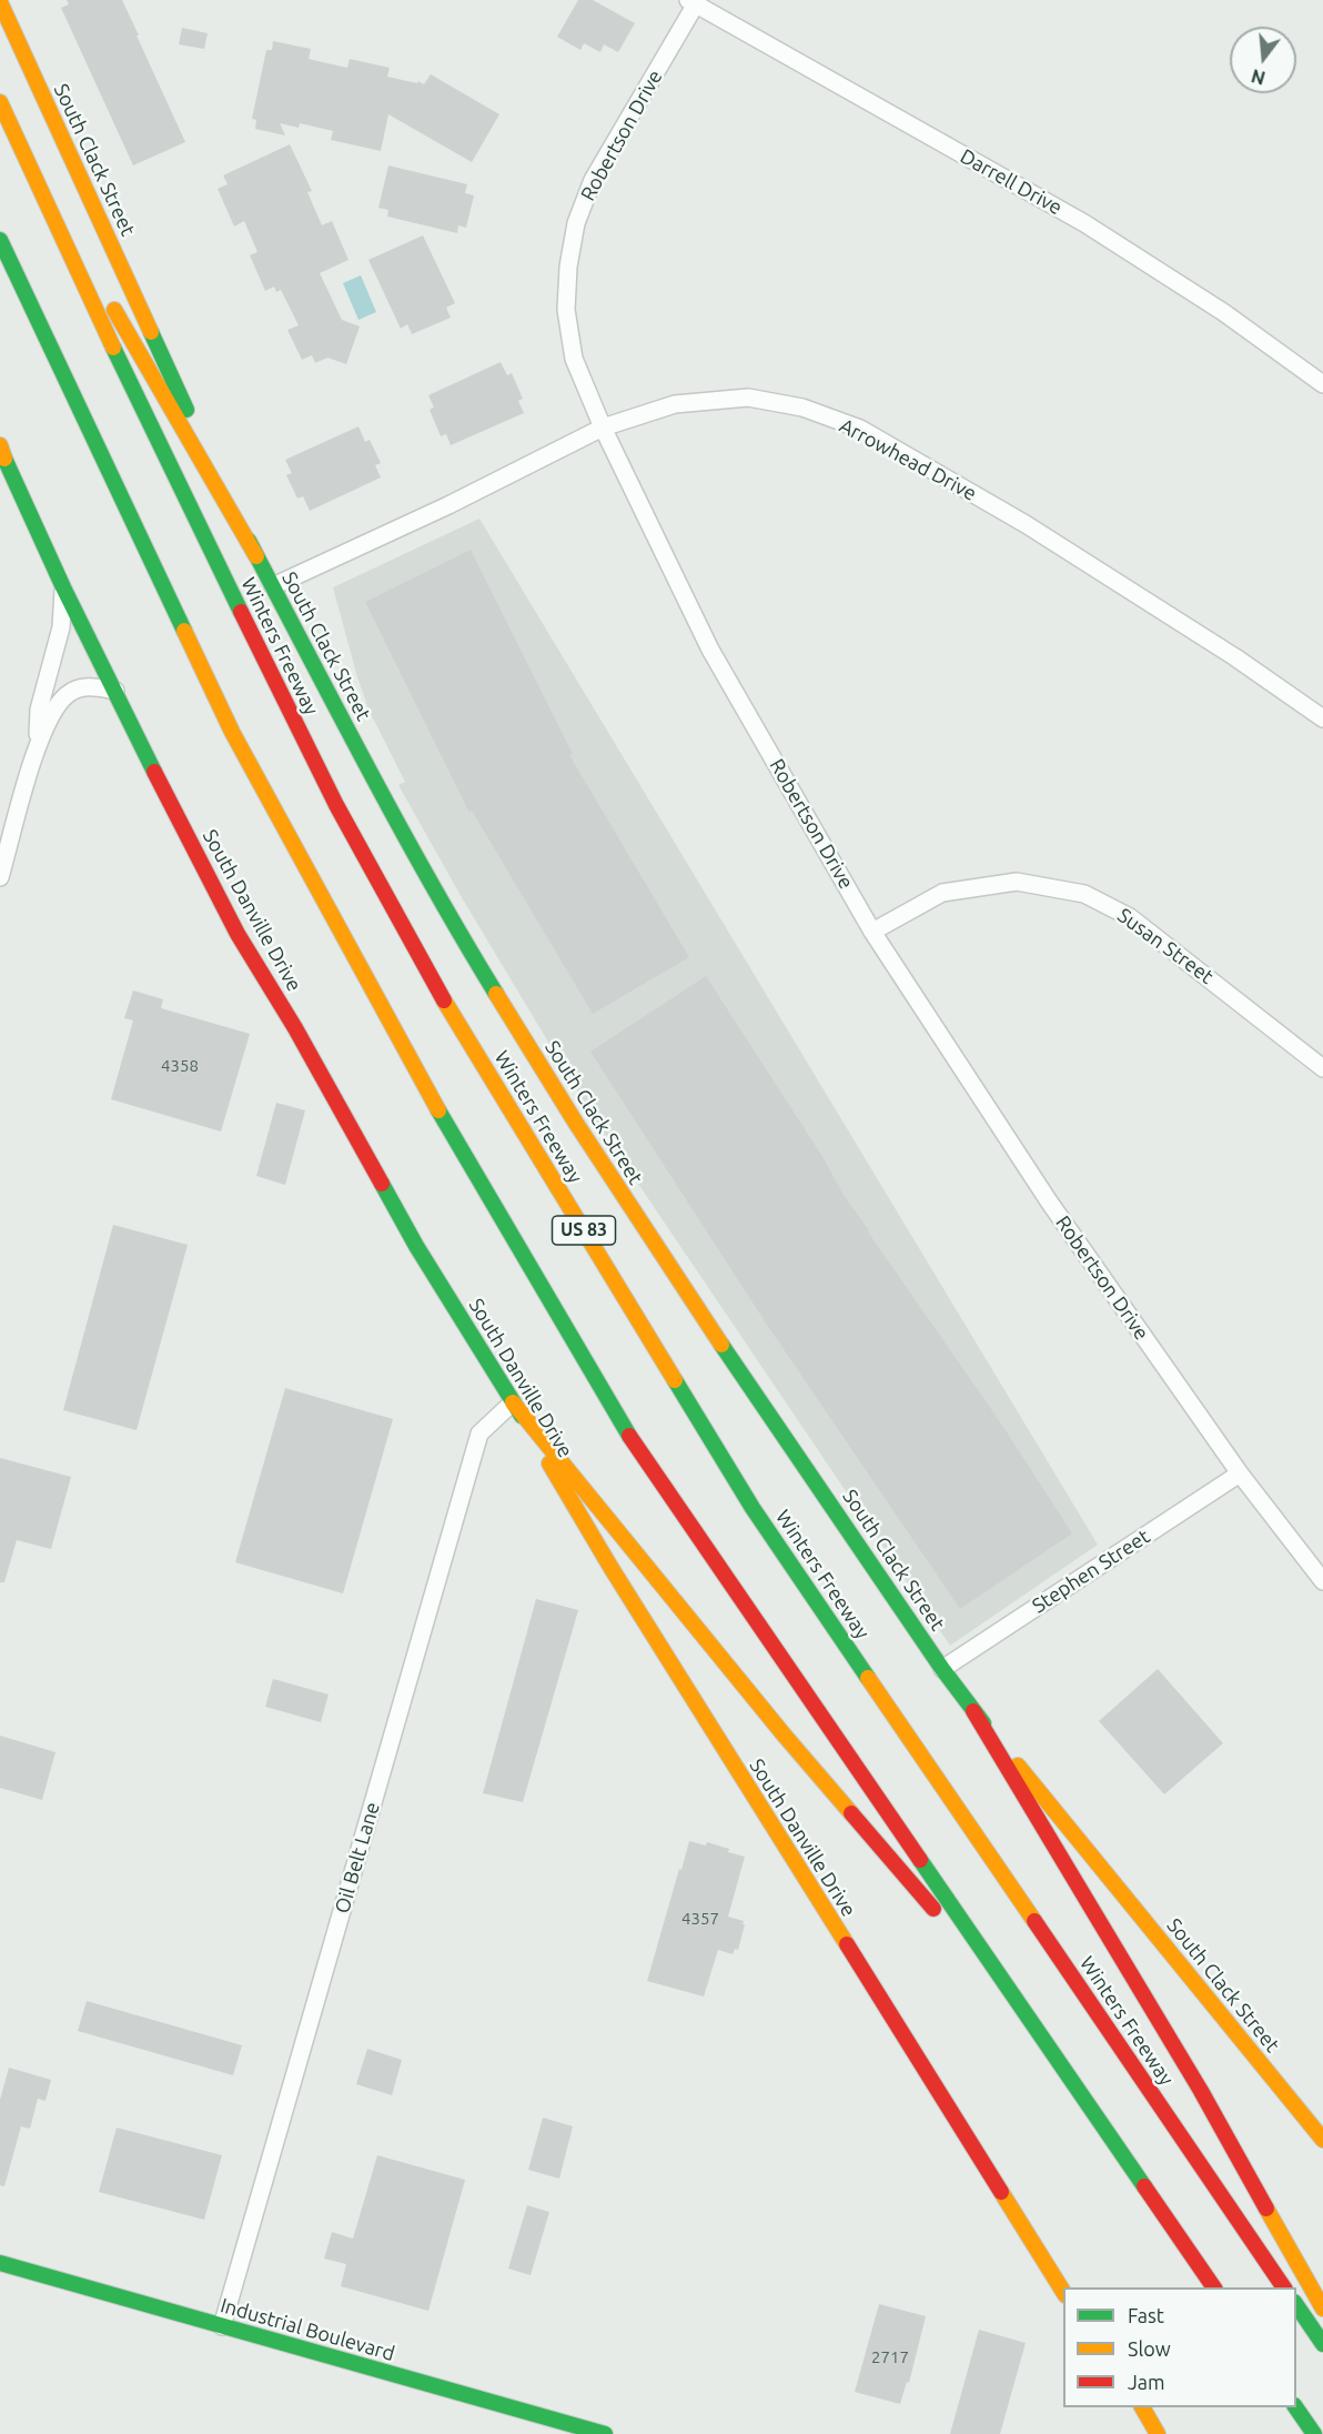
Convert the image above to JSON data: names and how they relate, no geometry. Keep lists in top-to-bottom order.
{
  "streets": {
    "main road": [
      "South Clack Street",
      "Winters Freeway",
      "South Danville Drive",
      "US 83",
      "Industrial Boulevard"
    ],
    "street": [
      "Robertson Drive",
      "Darrell Drive",
      "Arrowhead Drive",
      "Susan Street",
      "Stephen Street",
      "Oil Belt Lane"
    ]
  },
  "crossings": [
    ["Robertson Drive", "Darrell Drive"],
    ["Robertson Drive", "Arrowhead Drive"],
    ["Robertson Drive", "Susan Street"],
    ["Robertson Drive", "Stephen Street"],
    ["South Clack Street", "Arrowhead Drive"],
    ["South Clack Street", "Stephen Street"],
    ["South Danville Drive", "Oil Belt Lane"],
    ["Oil Belt Lane", "Industrial Boulevard"]
  ],
  "house_numbers": ["4358", "4357", "2717"],
  "legend": ["Fast", "Slow", "Jam"],
  "north": "bottom"
}
